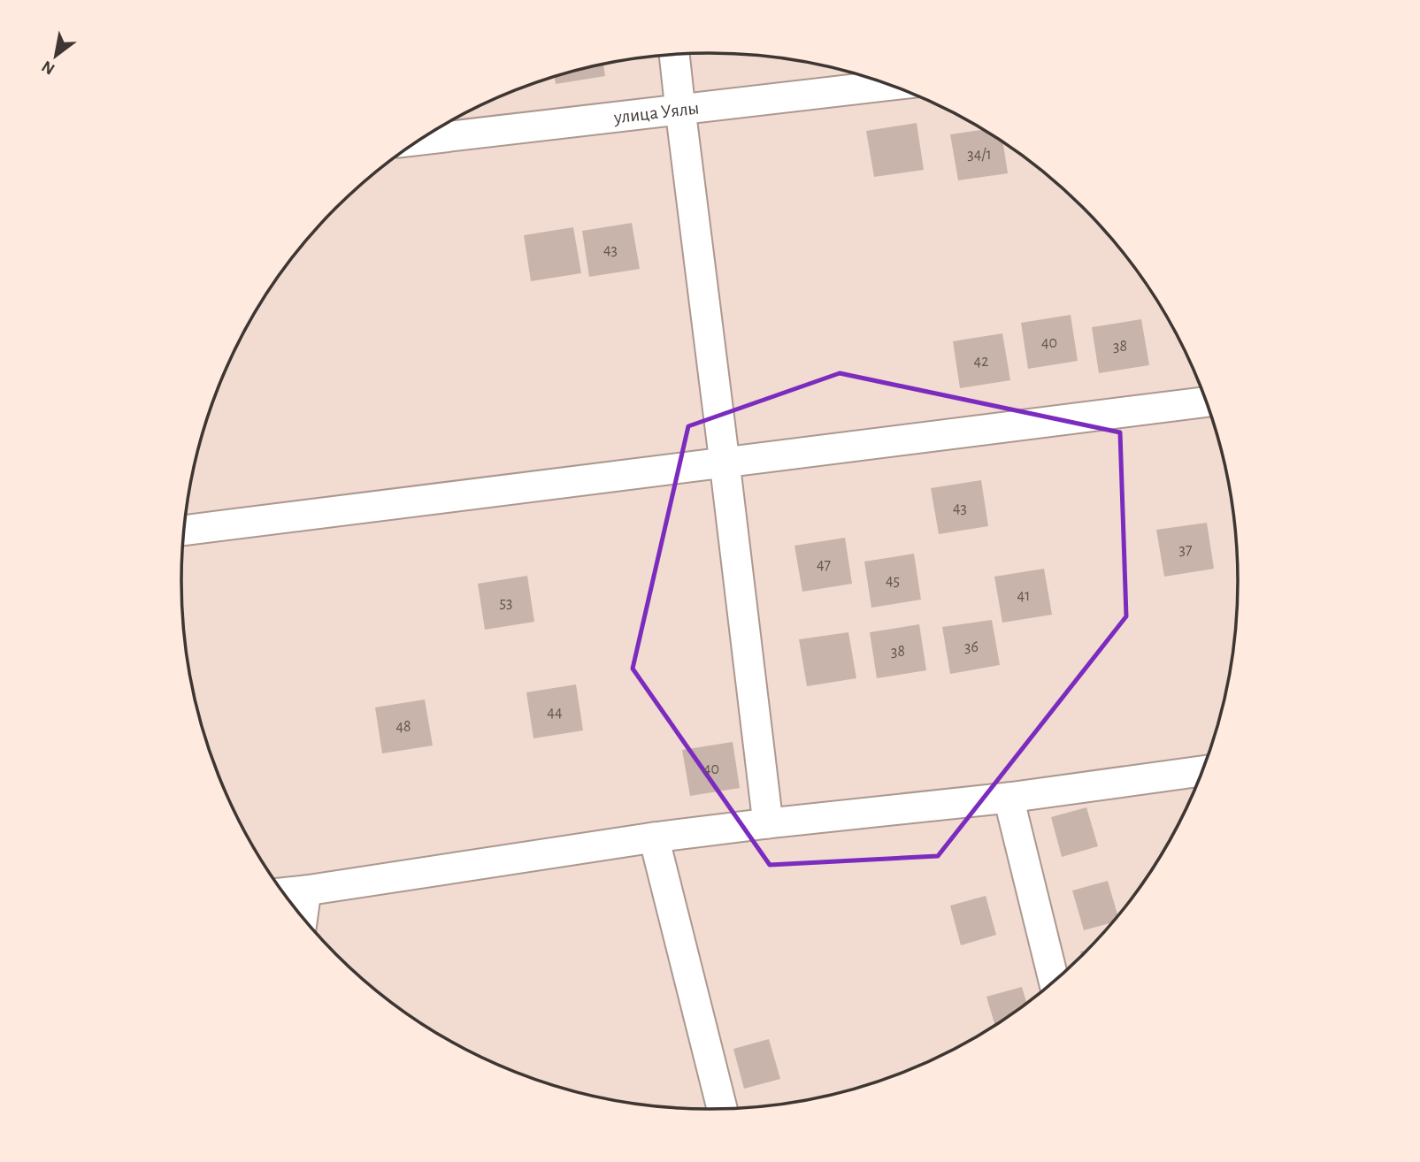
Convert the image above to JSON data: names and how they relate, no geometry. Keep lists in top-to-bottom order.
{
  "streets": {
    "street": ["улица Уялы"]
  },
  "house_numbers": [
    "34/1",
    "43",
    "40",
    "38",
    "42",
    "43",
    "37",
    "47",
    "45",
    "41",
    "53",
    "36",
    "38",
    "44",
    "48",
    "40"
  ],
  "north": "bottom left"
}
